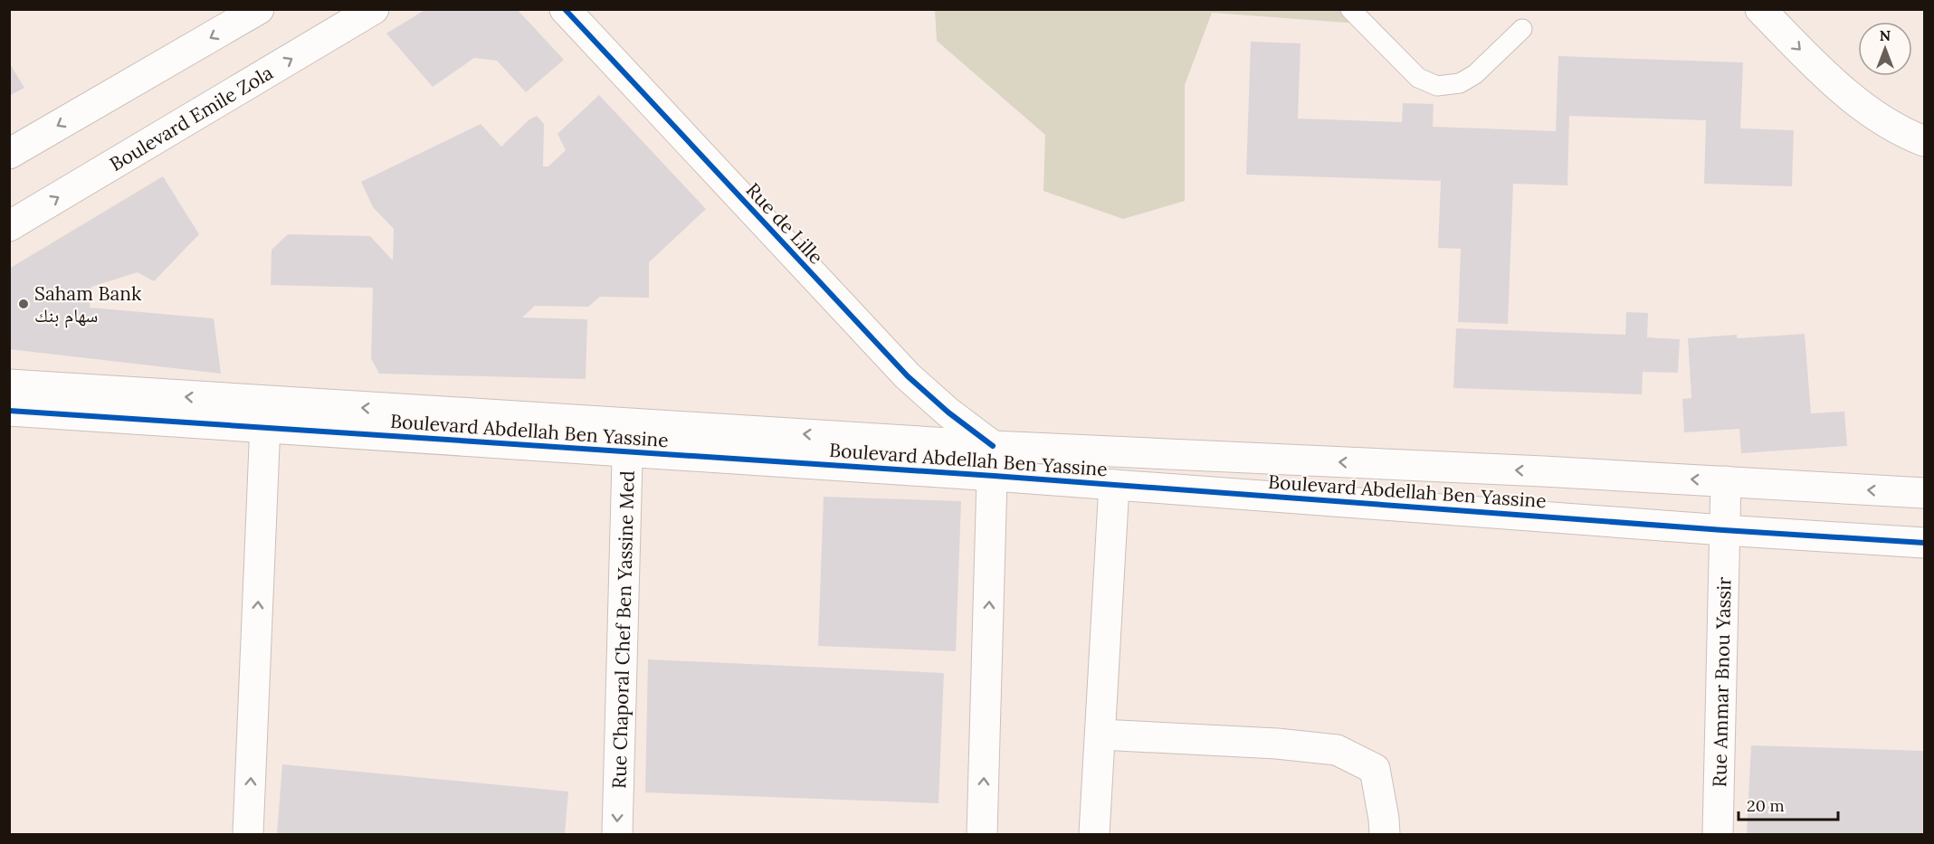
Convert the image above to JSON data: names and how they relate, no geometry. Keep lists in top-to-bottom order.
{
  "streets": {
    "street": [
      "Boulevard Emile Zola",
      "Rue de Lille",
      "Boulevard Abdellah Ben Yassine",
      "Rue Chaporal Chef Ben Yassine Med",
      "Rue Ammar Bnou Yassir"
    ]
  },
  "crossings": [
    ["Rue de Lille", "Boulevard Abdellah Ben Yassine"],
    ["Boulevard Abdellah Ben Yassine", "Rue Chaporal Chef Ben Yassine Med"],
    ["Boulevard Abdellah Ben Yassine", "Rue Ammar Bnou Yassir"]
  ],
  "one_way": ["Rue Chaporal Chef Ben Yassine Med"],
  "places": ["Saham Bank سهام بنك"],
  "scale_bar": "20 m",
  "north": "top"
}
